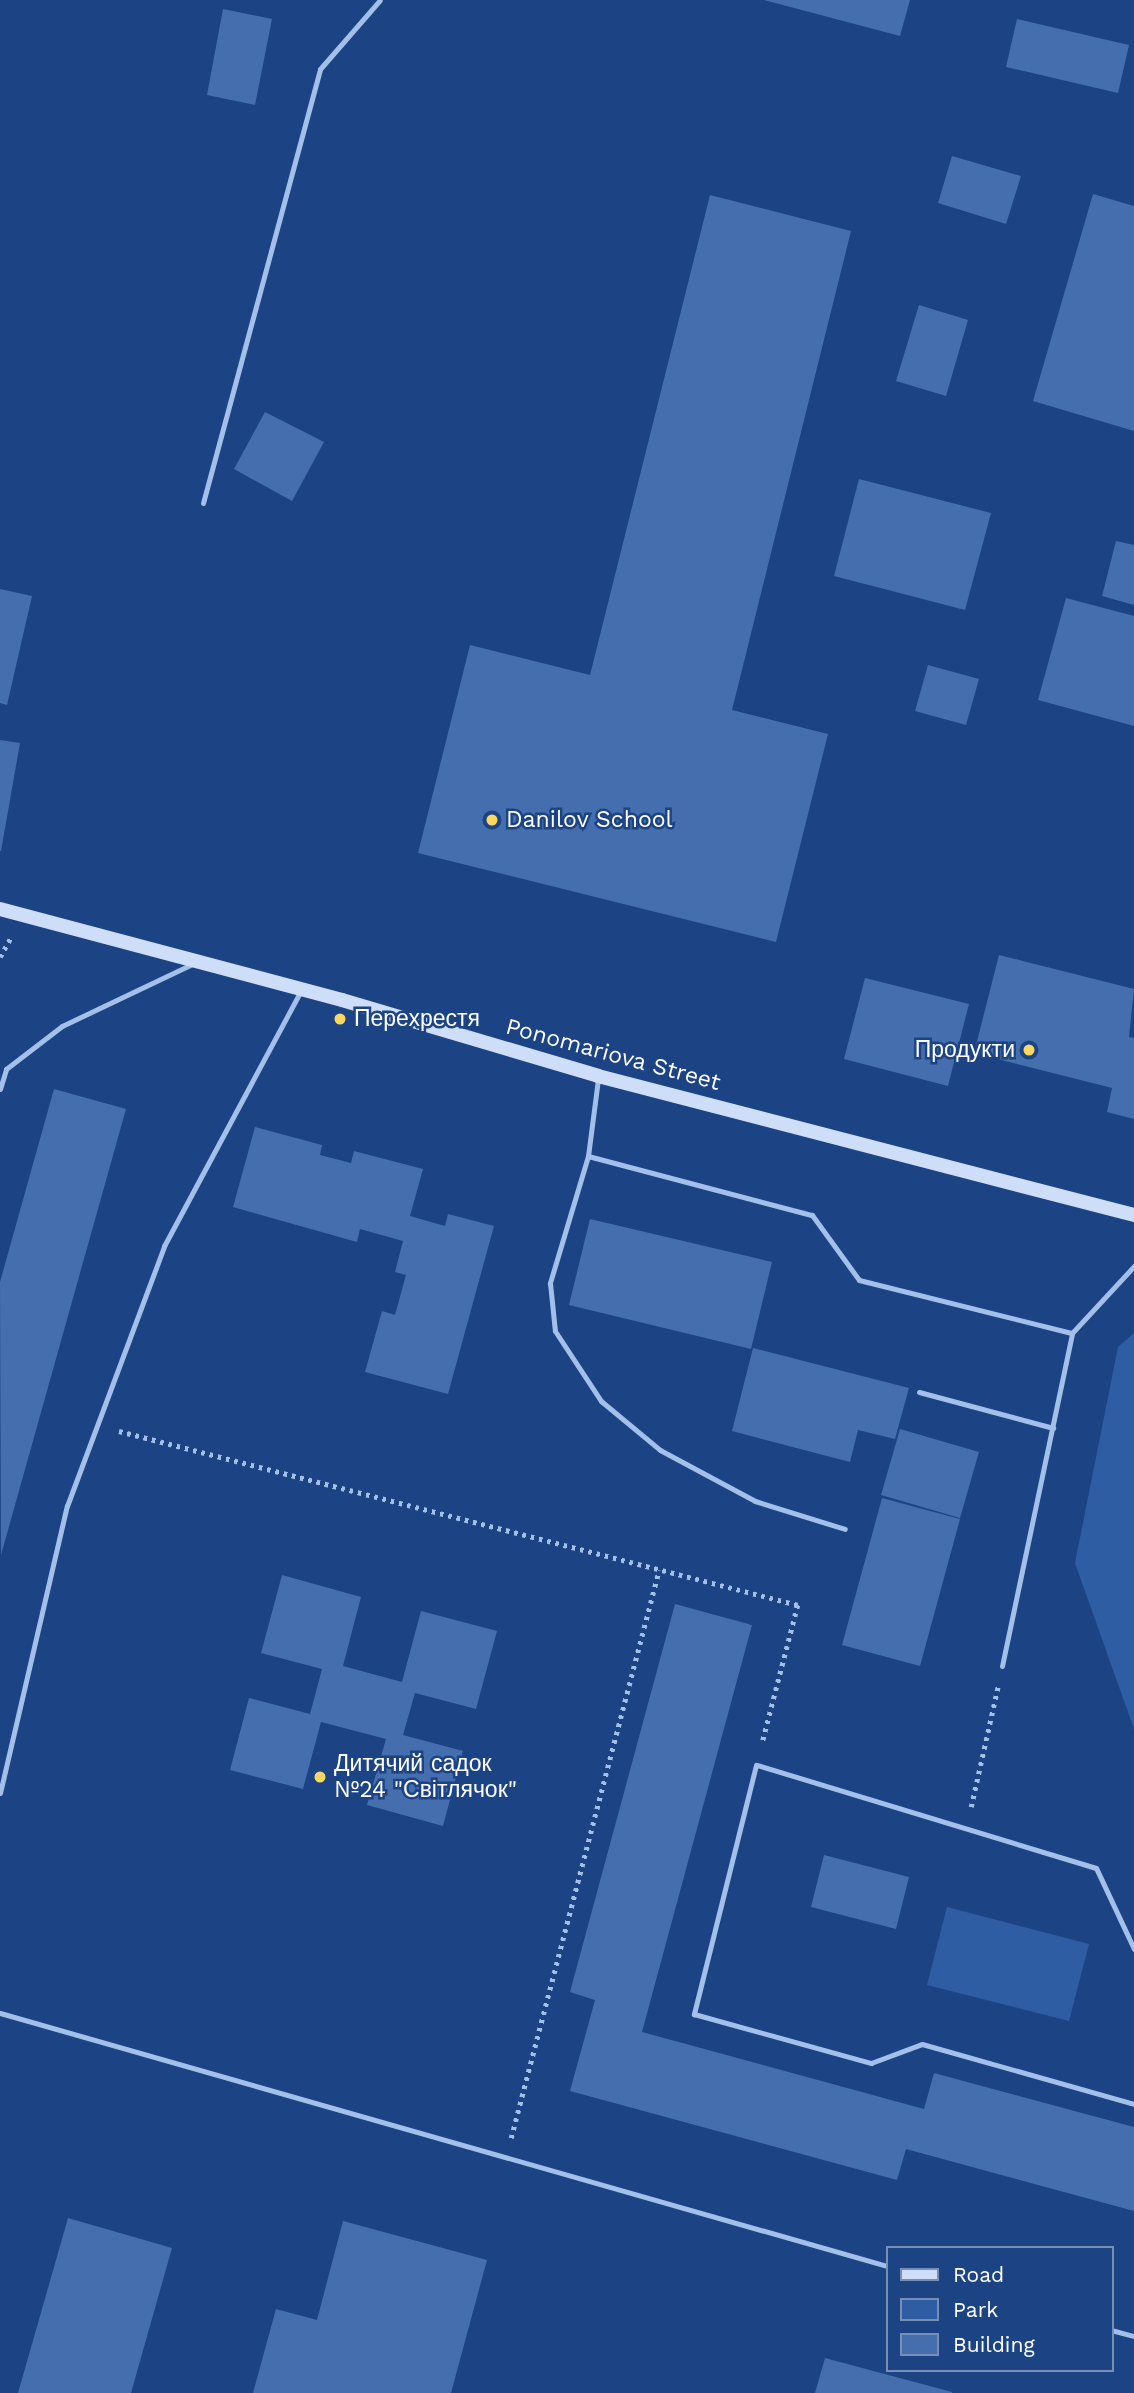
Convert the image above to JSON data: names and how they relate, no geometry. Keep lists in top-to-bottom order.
{
  "streets": {
    "street": ["Ponomariova Street"]
  },
  "places": [
    "Danilov School",
    "Перехрестя",
    "Продукти",
    "Дитячий садок №24 \"Світлячок\""
  ],
  "legend": ["Road", "Park", "Building"]
}
